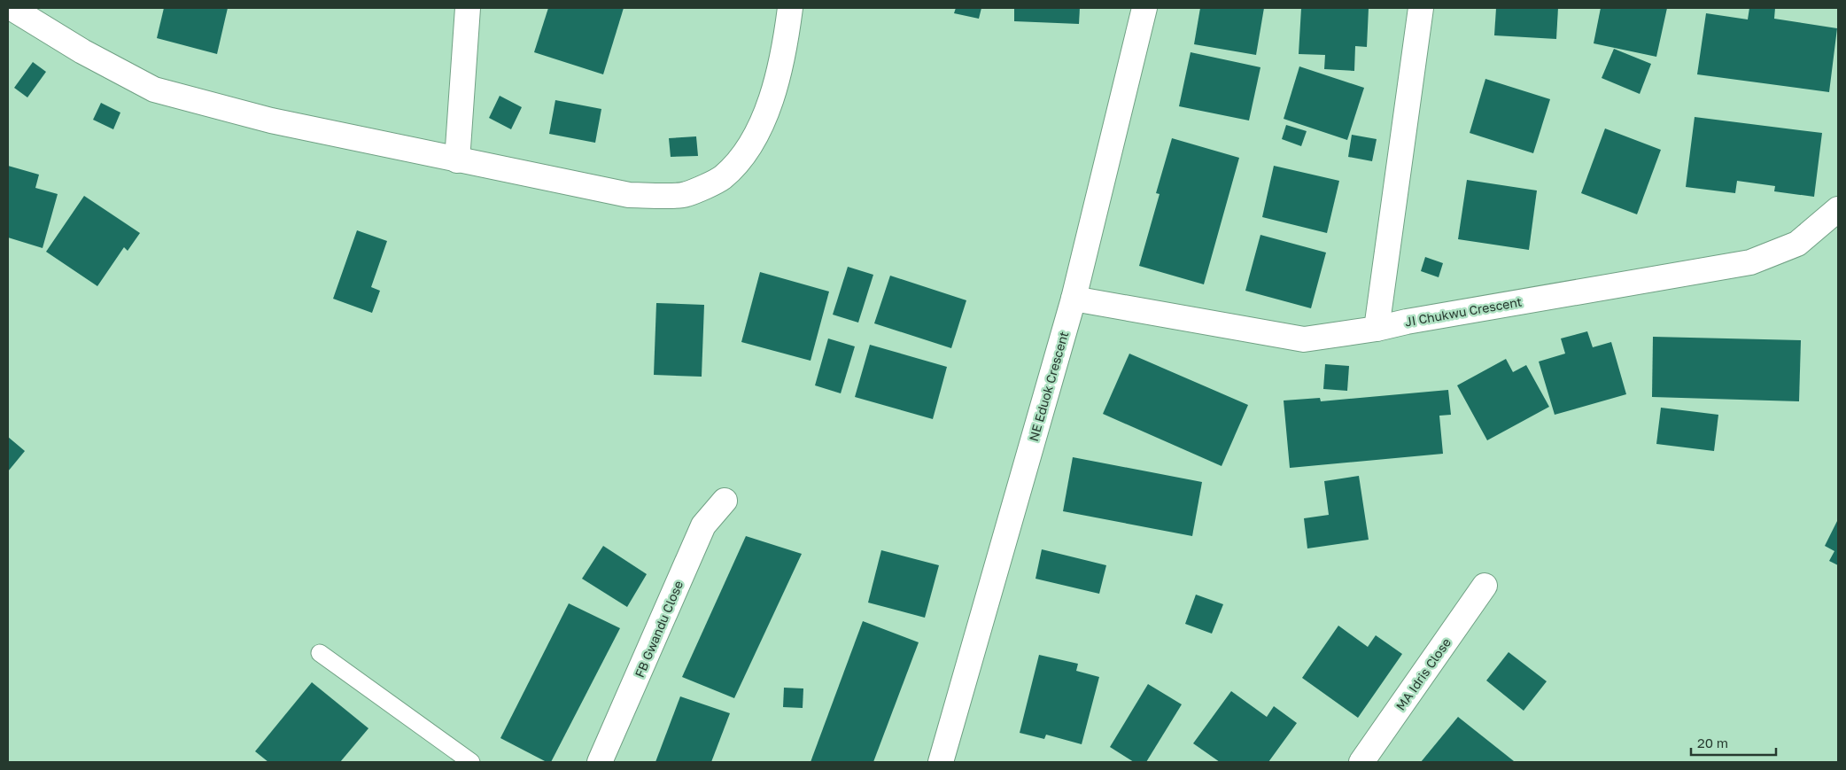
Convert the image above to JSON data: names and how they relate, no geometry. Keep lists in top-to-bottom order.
{
  "streets": {
    "street": [
      "JI Chukwu Crescent",
      "NE Eduok Crescent",
      "FB Gwandu Close",
      "MA Idris Close"
    ]
  },
  "crossings": [
    ["JI Chukwu Crescent", "NE Eduok Crescent"]
  ],
  "scale_bar": "20 m"
}
